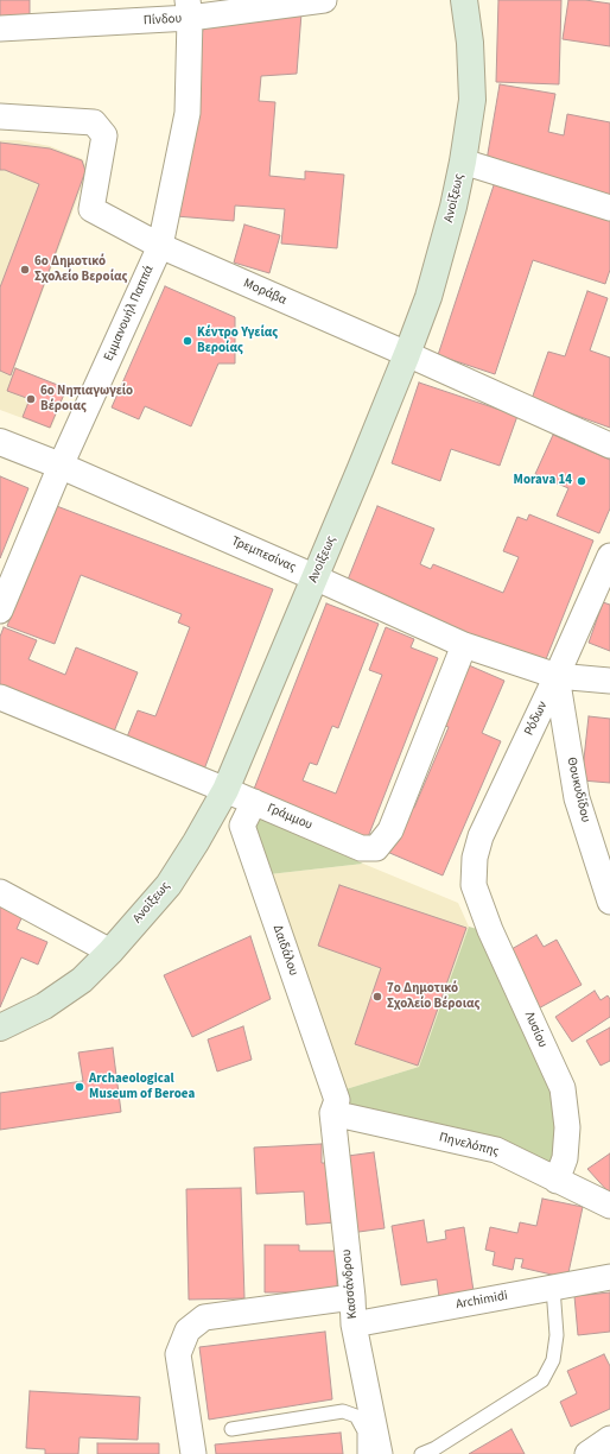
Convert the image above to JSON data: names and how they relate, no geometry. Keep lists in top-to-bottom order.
{
  "streets": {
    "main road": ["Ανοίξεως"],
    "street": [
      "Πίνδου",
      "Μοράβα",
      "Εμμανουήλ Παππά",
      "Τρεμπεσίνας",
      "Ρόδων",
      "Θουκυδίδου",
      "Γράμμου",
      "Δαιδάλου",
      "Λυσίου",
      "Πηνελόπης",
      "Κασσάνδρου",
      "Archimidi"
    ]
  },
  "crossings": [
    ["Πίνδου", "Εμμανουήλ Παππά"],
    ["Ανοίξεως", "Μοράβα"],
    ["Ανοίξεως", "Τρεμπεσίνας"],
    ["Ανοίξεως", "Γράμμου"],
    ["Μοράβα", "Εμμανουήλ Παππά"],
    ["Εμμανουήλ Παππά", "Τρεμπεσίνας"],
    ["Τρεμπεσίνας", "Ρόδων"],
    ["Τρεμπεσίνας", "Θουκυδίδου"],
    ["Τρεμπεσίνας", "Γράμμου"],
    ["Ρόδων", "Θουκυδίδου"],
    ["Ρόδων", "Λυσίου"],
    ["Γράμμου", "Δαιδάλου"],
    ["Δαιδάλου", "Πηνελόπης"],
    ["Δαιδάλου", "Κασσάνδρου"],
    ["Λυσίου", "Πηνελόπης"],
    ["Πηνελόπης", "Κασσάνδρου"],
    ["Κασσάνδρου", "Archimidi"]
  ],
  "places": [
    "6ο Δημοτικό Σχολείο Βεροίας",
    "Κέντρο Υγείας Βεροίας",
    "6ο Νηπιαγωγείο Βέροιας",
    "Morava 14",
    "7ο Δημοτικό Σχολείο Βέροιας",
    "Archaeological Museum of Beroea"
  ]
}
